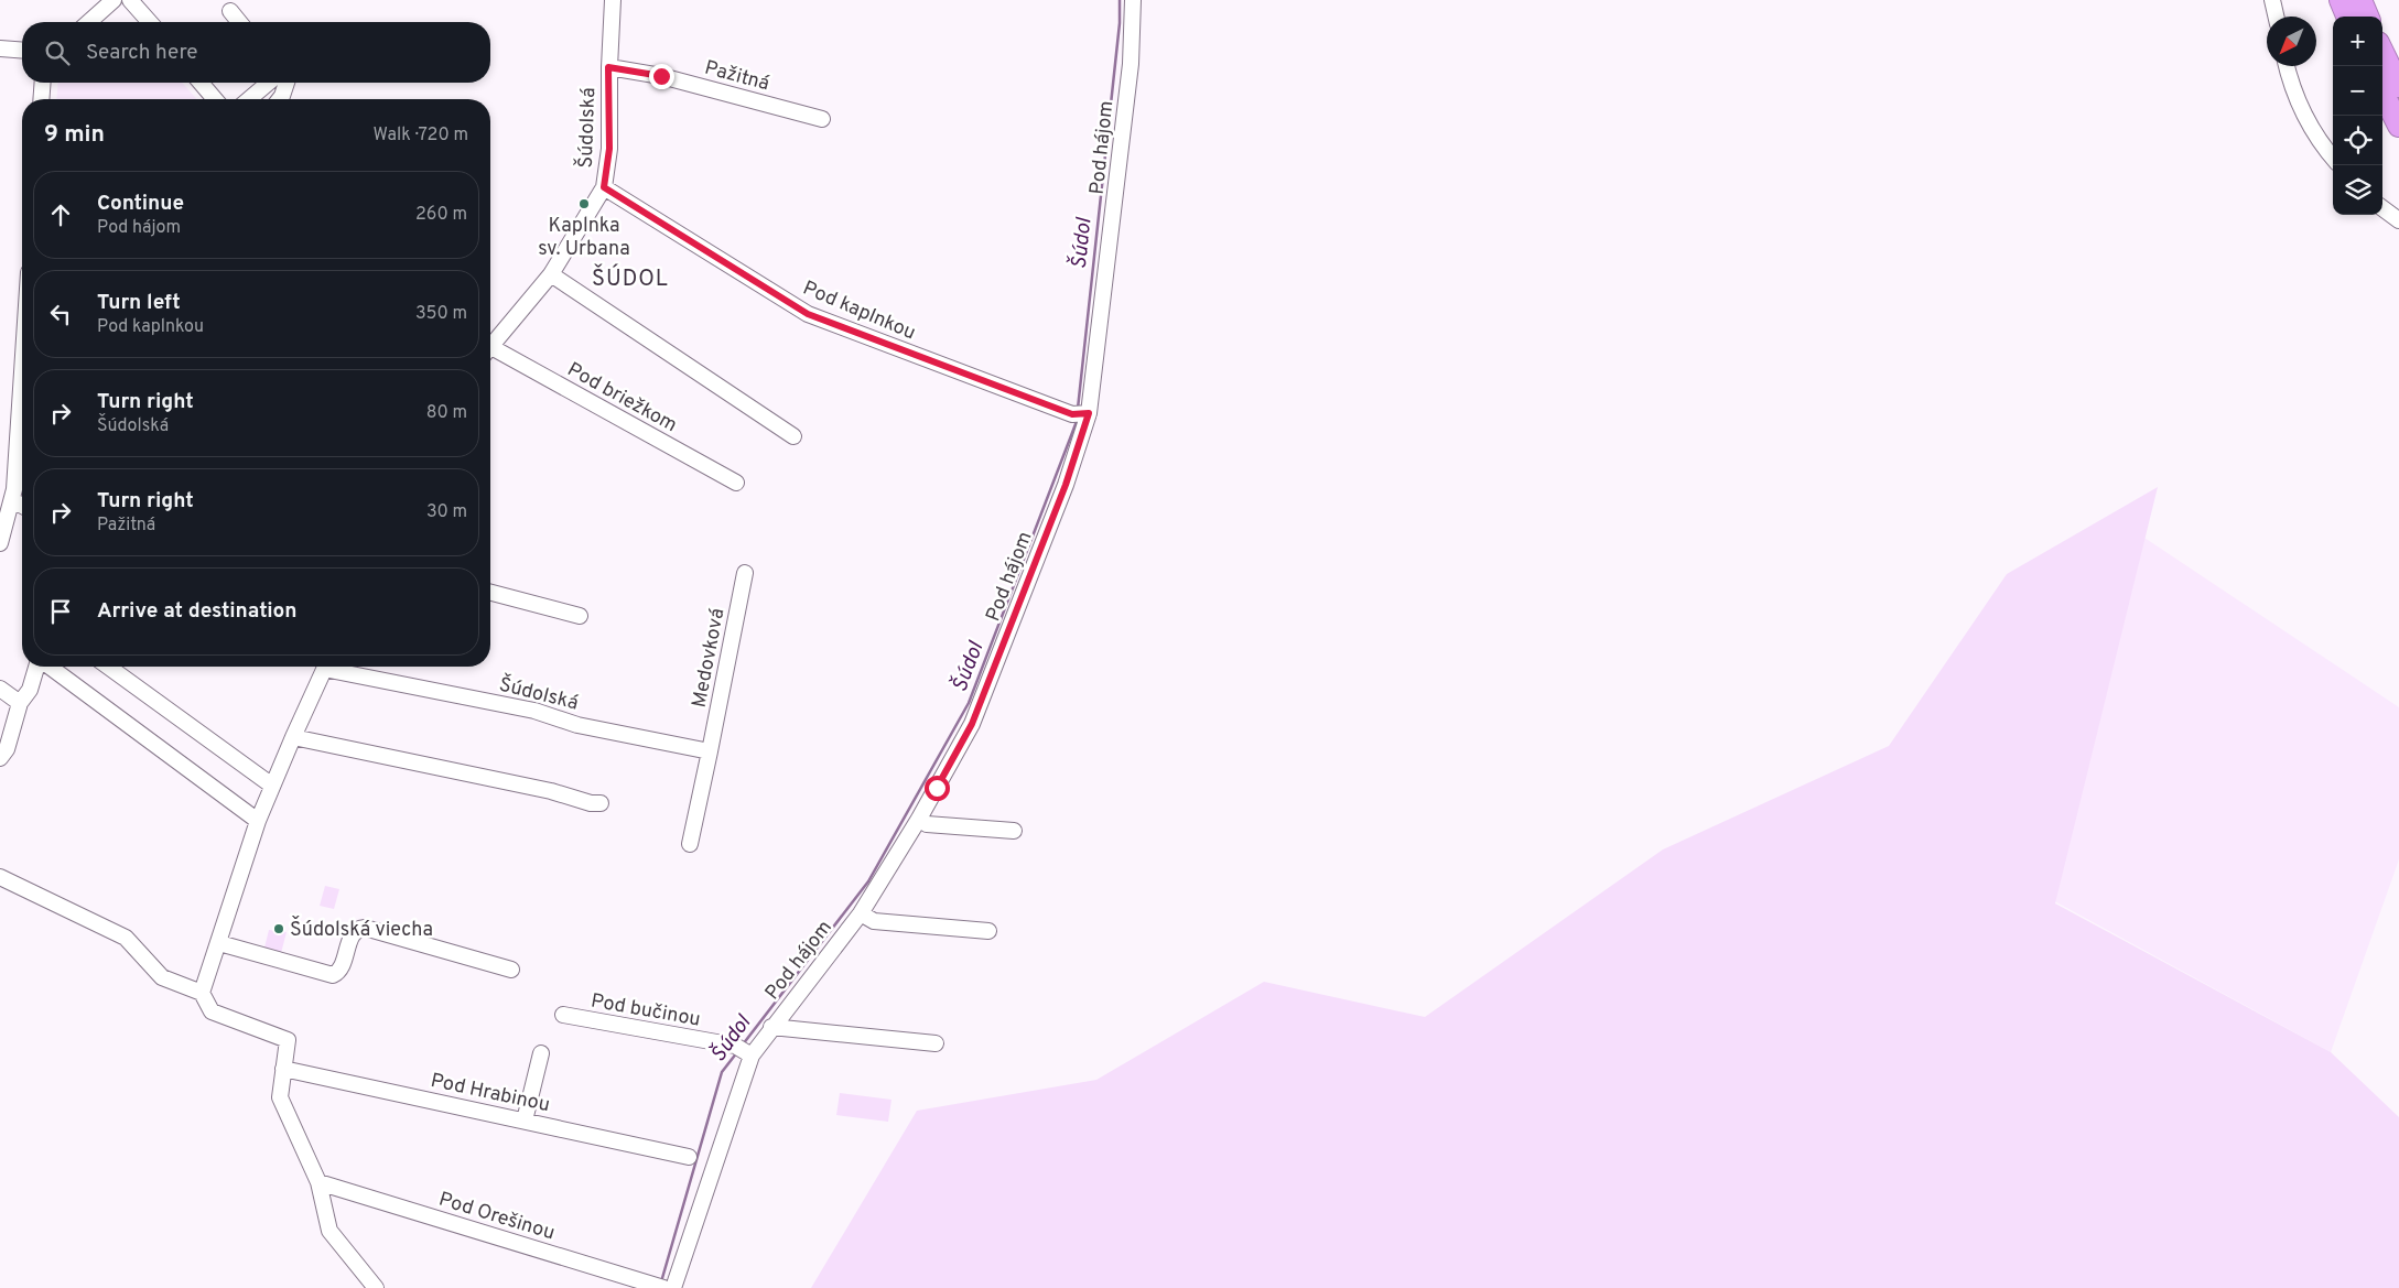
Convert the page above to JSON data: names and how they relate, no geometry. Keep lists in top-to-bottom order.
{
  "streets": {
    "street": [
      "Pažitná",
      "Šúdolská",
      "Pod hájom",
      "Pod kaplnkou",
      "Pod briežkom",
      "Medovková",
      "Pod bučinou",
      "Pod Hrabinou",
      "Pod Orešinou"
    ]
  },
  "crossings": [
    ["Pažitná", "Šúdolská"],
    ["Šúdolská", "Pod kaplnkou"],
    ["Šúdolská", "Medovková"],
    ["Pod hájom", "Pod kaplnkou"],
    ["Pod hájom", "Pod bučinou"]
  ],
  "districts": ["ŠÚDOL"],
  "water": ["Šúdol"],
  "places": ["Kaplnka sv. Urbana", "Šúdolská viecha"],
  "north": "bottom left",
  "page": {
    "map_buttons": ["+", "−"],
    "search": "Search here",
    "heading": ["9 min", "Walk · 720 m"],
    "list": [
      ["Continue", "Pod hájom", "260 m"],
      ["Turn left", "Pod kaplnkou", "350 m"],
      ["Turn right", "Šúdolská", "80 m"],
      ["Turn right", "Pažitná", "30 m"],
      "Arrive at destination"
    ]
  }
}
